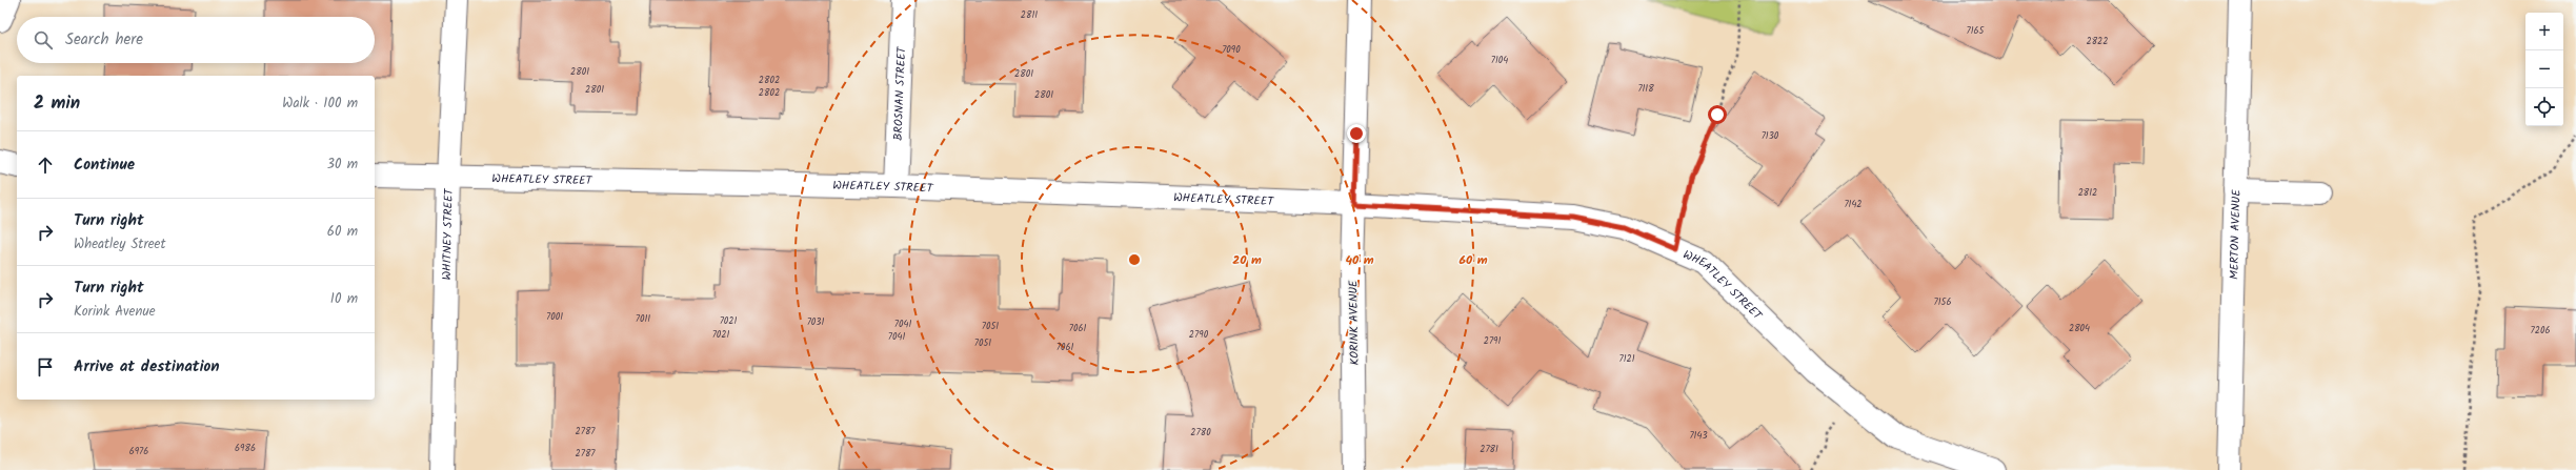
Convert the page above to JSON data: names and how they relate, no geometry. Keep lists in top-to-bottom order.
{
  "streets": {
    "street": [
      "BROSNAN STREET",
      "WHEATLEY STREET",
      "WHITNEY STREET",
      "MERTON AVENUE",
      "KORINK AVENUE"
    ]
  },
  "crossings": [
    ["BROSNAN STREET", "WHEATLEY STREET"],
    ["WHEATLEY STREET", "WHITNEY STREET"],
    ["WHEATLEY STREET", "KORINK AVENUE"]
  ],
  "house_numbers": [
    "2811",
    "7165",
    "2822",
    "7090",
    "7104",
    "2801",
    "2801",
    "2802",
    "7118",
    "2801",
    "2802",
    "2801",
    "7130",
    "2812",
    "7142",
    "7156",
    "7001",
    "7011",
    "7021",
    "7031",
    "7041",
    "7051",
    "7061",
    "2804",
    "7206",
    "7021",
    "2790",
    "7041",
    "2791",
    "7051",
    "7061",
    "7121",
    "2787",
    "2780",
    "7143",
    "6986",
    "2781",
    "6976",
    "2787"
  ],
  "page": {
    "map_buttons": ["+", "−"],
    "search": "Search here",
    "heading": ["2 min", "Walk · 100 m"],
    "list": [
      ["Continue", "30 m"],
      ["Turn right", "Wheatley Street", "60 m"],
      ["Turn right", "Korink Avenue", "10 m"],
      "Arrive at destination"
    ]
  },
  "rings": ["20 m", "40 m", "60 m"]
}
